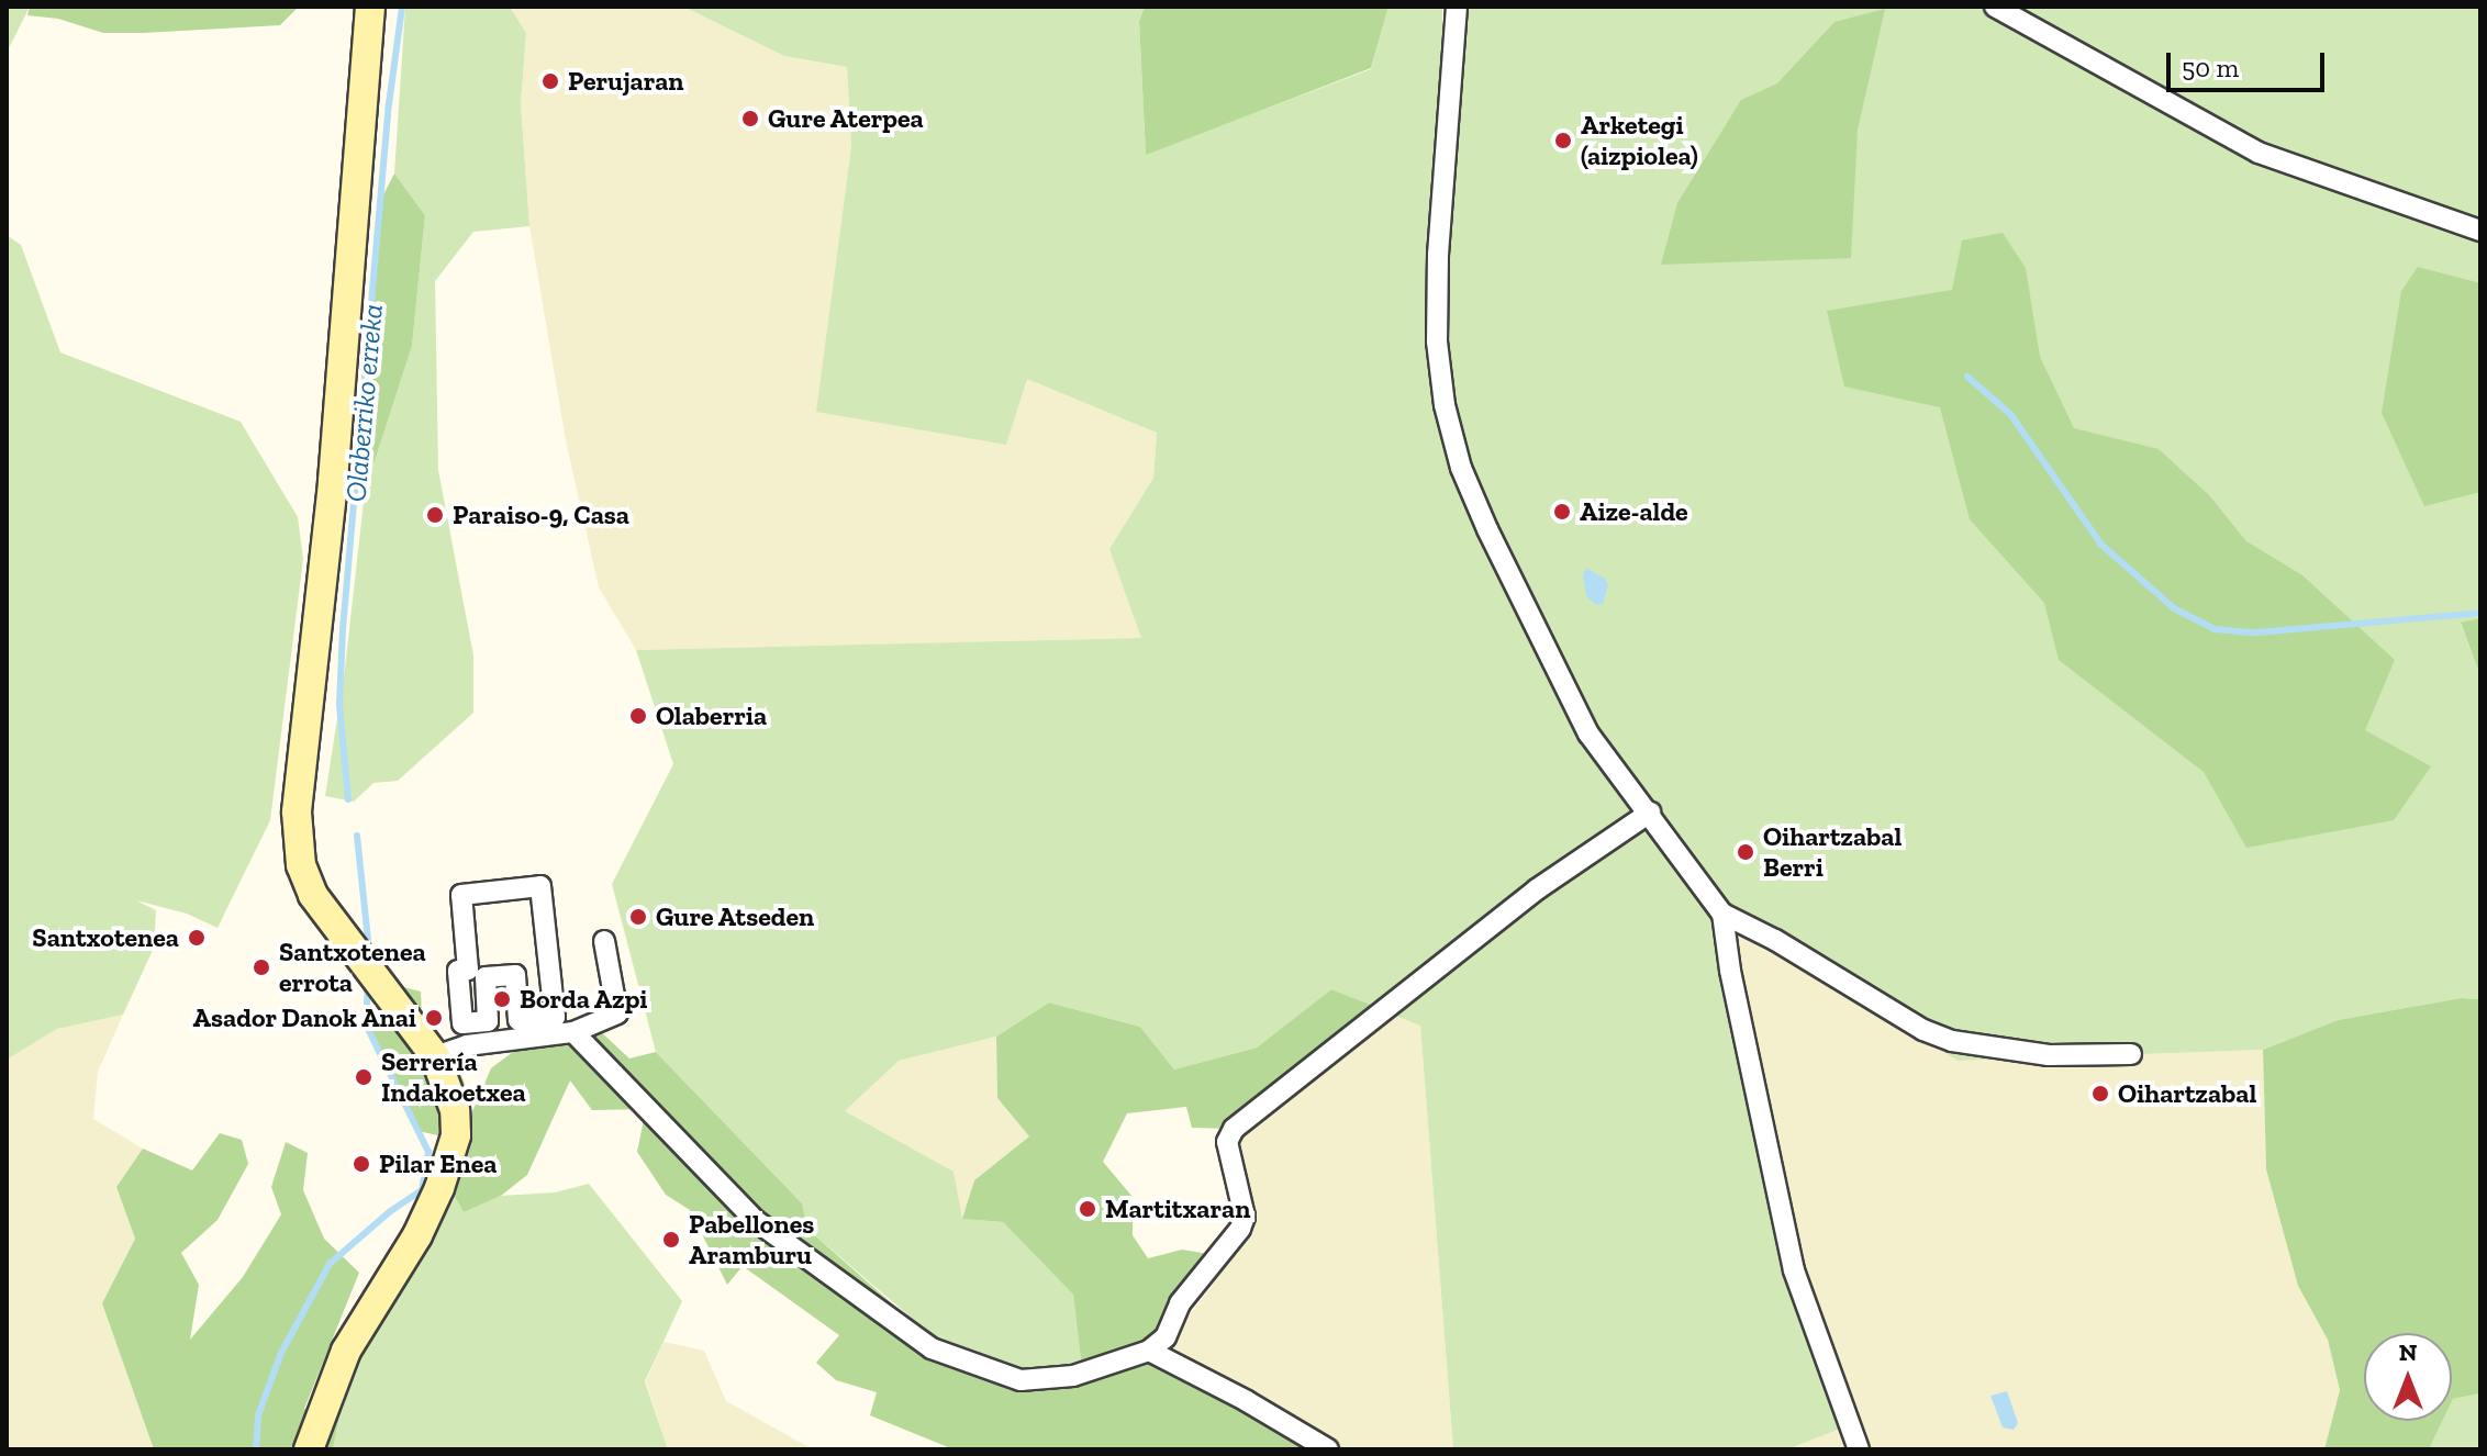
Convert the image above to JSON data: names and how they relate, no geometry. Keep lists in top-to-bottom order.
{
  "water": ["Olaberriko erreka"],
  "places": [
    "Perujaran",
    "Gure Aterpea",
    "Arketegi (aizpiolea)",
    "Aize-alde",
    "Paraiso-9, Casa",
    "Olaberria",
    "Oihartzabal Berri",
    "Gure Atseden",
    "Santxotenea",
    "Santxotenea errota",
    "Borda Azpi",
    "Asador Danok Anai",
    "Serrería Indakoetxea",
    "Oihartzabal",
    "Pilar Enea",
    "Martitxaran",
    "Pabellones Aramburu"
  ],
  "scale_bar": "50 m",
  "north": "top"
}
